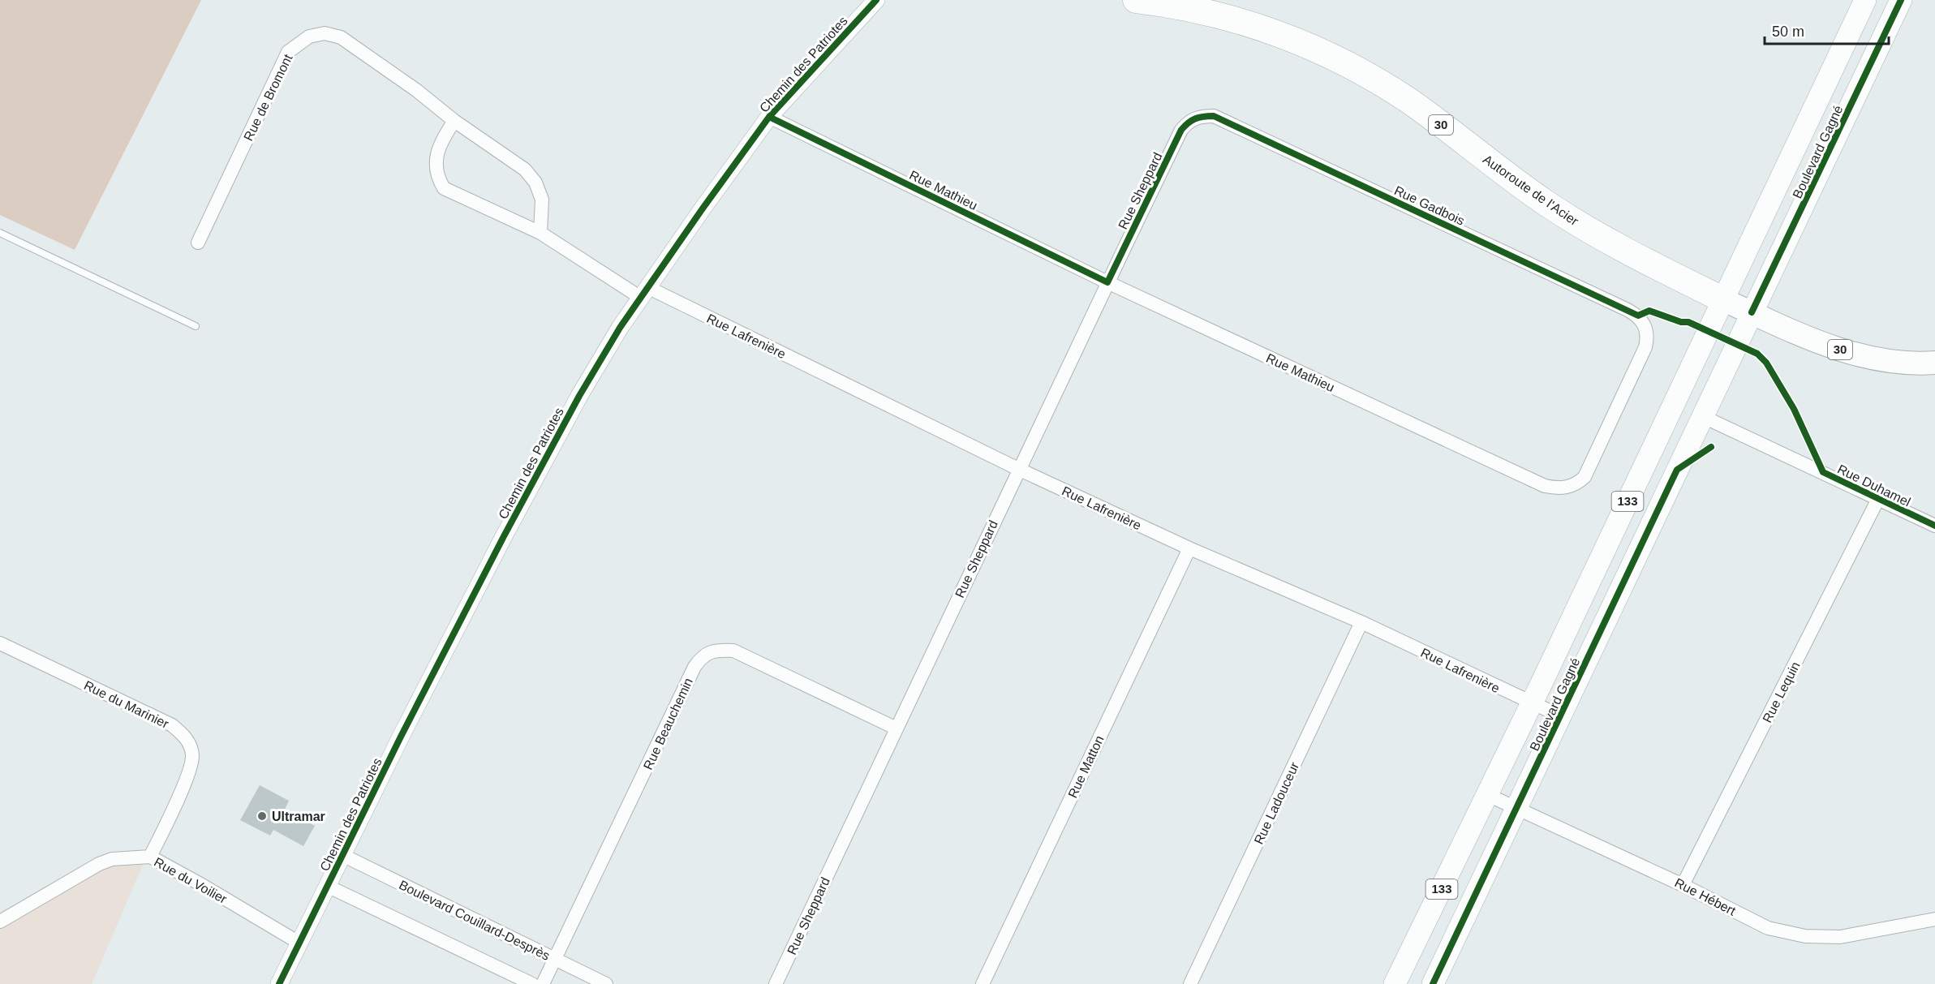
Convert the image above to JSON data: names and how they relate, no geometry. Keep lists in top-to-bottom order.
{
  "streets": {
    "highway": ["30", "Autoroute de l'Acier"],
    "main road": ["Boulevard Gagné", "133"],
    "street": [
      "Chemin des Patriotes",
      "Rue de Bromont",
      "Rue Mathieu",
      "Rue Sheppard",
      "Rue Gadbois",
      "Rue Lafrenière",
      "Rue Duhamel",
      "Rue Lequin",
      "Rue du Marinier",
      "Rue Beauchemin",
      "Rue Matton",
      "Rue Ladouceur",
      "Rue du Voilier",
      "Rue Hébert",
      "Boulevard Couillard-Desprès"
    ]
  },
  "crossings": [
    ["Chemin des Patriotes", "Rue Mathieu"],
    ["Chemin des Patriotes", "Rue Lafrenière"],
    ["Chemin des Patriotes", "Rue du Voilier"],
    ["Chemin des Patriotes", "Boulevard Couillard-Desprès"],
    ["Boulevard Gagné", "Autoroute de l'Acier"],
    ["Boulevard Gagné", "Rue Lafrenière"],
    ["Boulevard Gagné", "Rue Duhamel"],
    ["Boulevard Gagné", "Rue Hébert"],
    ["Rue Mathieu", "Rue Sheppard"],
    ["Rue Mathieu", "Rue Gadbois"],
    ["Rue Sheppard", "Rue Gadbois"],
    ["Rue Sheppard", "Rue Lafrenière"],
    ["Rue Sheppard", "Rue Beauchemin"],
    ["Rue Lafrenière", "Rue Matton"],
    ["Rue Lafrenière", "Rue Ladouceur"],
    ["Rue Duhamel", "Rue Lequin"],
    ["Rue Lequin", "Rue Hébert"],
    ["Rue du Marinier", "Rue du Voilier"],
    ["Rue Beauchemin", "Boulevard Couillard-Desprès"]
  ],
  "places": ["Ultramar"],
  "scale_bar": "50 m"
}
